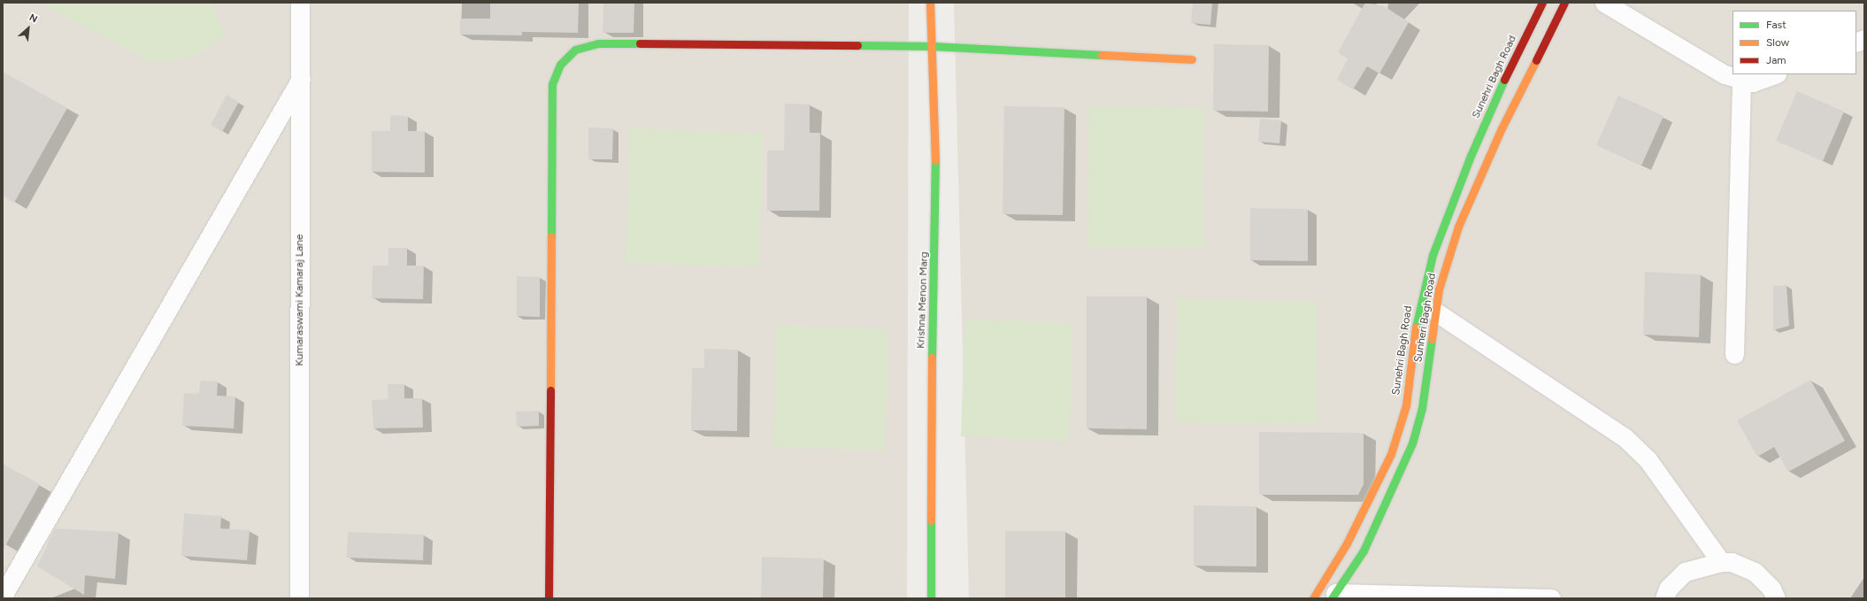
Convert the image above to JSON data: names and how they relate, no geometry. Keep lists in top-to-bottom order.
{
  "streets": {
    "street": [
      "Sunehri Bagh Road",
      "Kumaraswami Kamaraj Lane",
      "Krishna Menon Marg",
      "Sunheri Bagh Road"
    ]
  },
  "legend": ["Fast", "Slow", "Jam"],
  "north": "top right"
}
